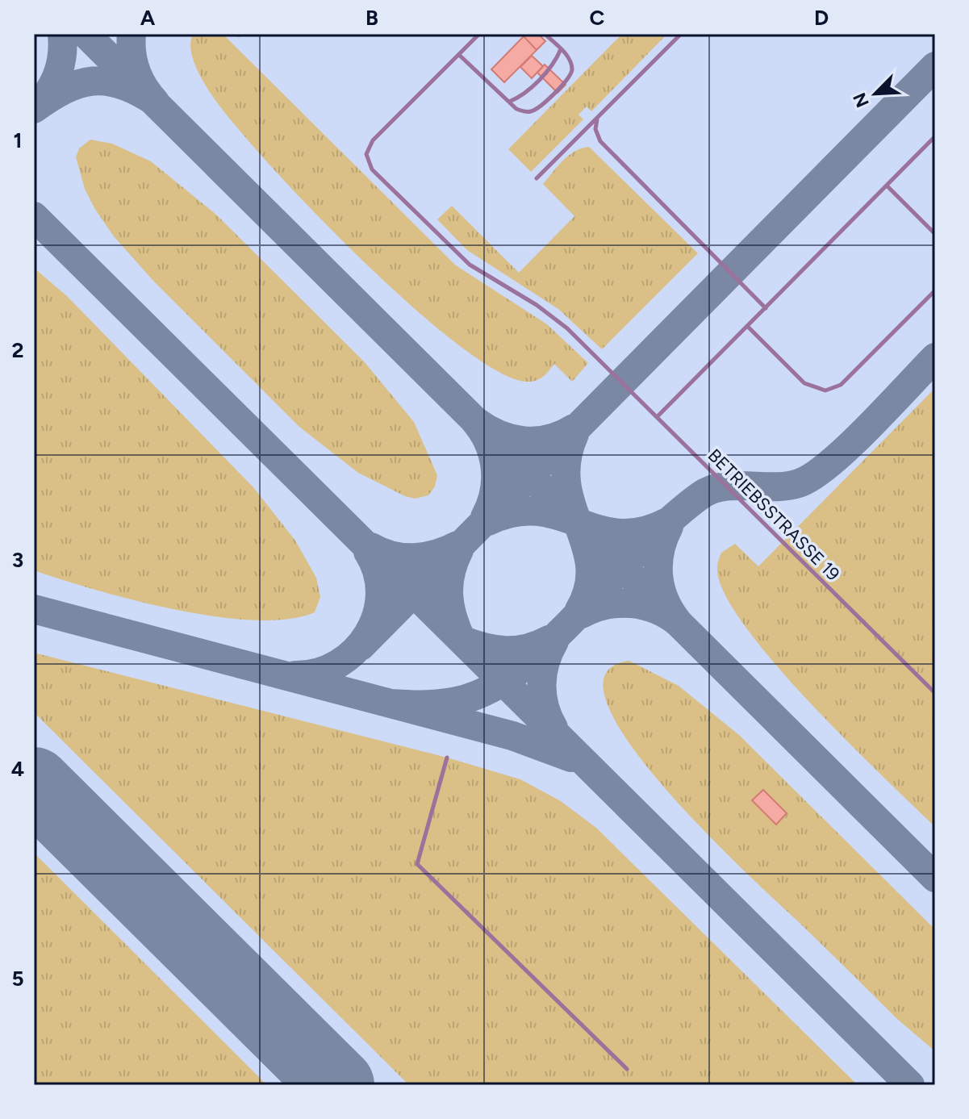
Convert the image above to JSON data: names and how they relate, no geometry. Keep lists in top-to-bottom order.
{
  "streets": {
    "lane": ["BETRIEBSSTRASSE 19"]
  },
  "north": "bottom left",
  "grid": {
    "columns": [
      "A",
      "B",
      "C",
      "D"
    ],
    "rows": [
      "1",
      "2",
      "3",
      "4",
      "5"
    ]
  }
}
